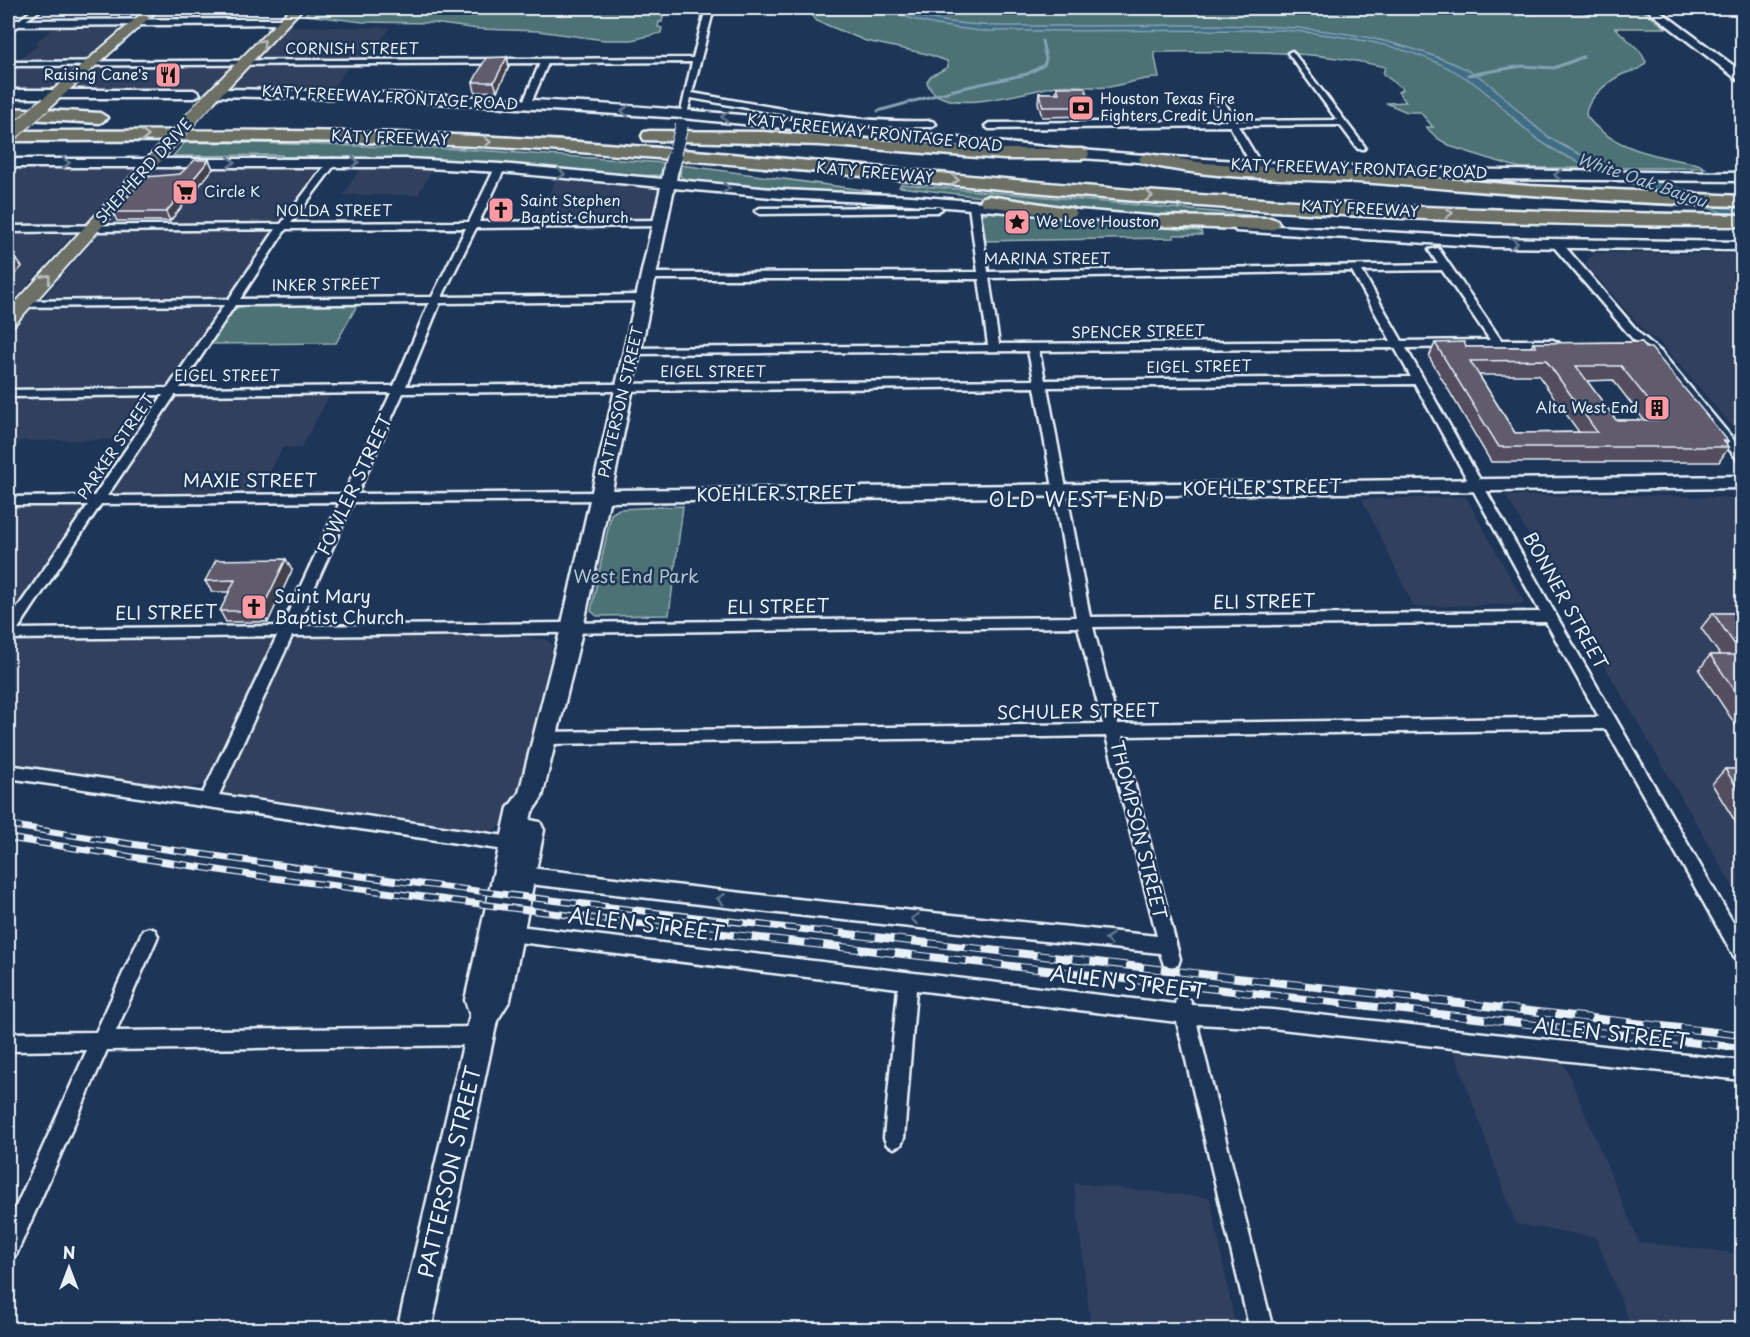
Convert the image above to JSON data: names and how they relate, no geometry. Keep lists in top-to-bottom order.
{
  "streets": {
    "highway": ["KATY FREEWAY"],
    "main road": [
      "KATY FREEWAY FRONTAGE ROAD",
      "SHEPHERD DRIVE",
      "PATTERSON STREET",
      "KOEHLER STREET"
    ],
    "street": [
      "CORNISH STREET",
      "NOLDA STREET",
      "MARINA STREET",
      "INKER STREET",
      "SPENCER STREET",
      "EIGEL STREET",
      "PARKER STREET",
      "MAXIE STREET",
      "FOWLER STREET",
      "BONNER STREET",
      "ELI STREET",
      "SCHULER STREET",
      "THOMPSON STREET",
      "ALLEN STREET"
    ]
  },
  "crossings": [
    ["CORNISH STREET", "SHEPHERD DRIVE"],
    ["CORNISH STREET", "PATTERSON STREET"],
    ["KATY FREEWAY FRONTAGE ROAD", "SHEPHERD DRIVE"],
    ["KATY FREEWAY FRONTAGE ROAD", "PATTERSON STREET"],
    ["SHEPHERD DRIVE", "NOLDA STREET"],
    ["SHEPHERD DRIVE", "INKER STREET"],
    ["NOLDA STREET", "PATTERSON STREET"],
    ["NOLDA STREET", "PARKER STREET"],
    ["NOLDA STREET", "FOWLER STREET"],
    ["MARINA STREET", "PATTERSON STREET"],
    ["MARINA STREET", "BONNER STREET"],
    ["INKER STREET", "PATTERSON STREET"],
    ["INKER STREET", "PARKER STREET"],
    ["INKER STREET", "FOWLER STREET"],
    ["SPENCER STREET", "PATTERSON STREET"],
    ["SPENCER STREET", "BONNER STREET"],
    ["SPENCER STREET", "THOMPSON STREET"],
    ["EIGEL STREET", "PATTERSON STREET"],
    ["EIGEL STREET", "PARKER STREET"],
    ["EIGEL STREET", "FOWLER STREET"],
    ["EIGEL STREET", "BONNER STREET"],
    ["EIGEL STREET", "THOMPSON STREET"],
    ["PATTERSON STREET", "MAXIE STREET"],
    ["PATTERSON STREET", "KOEHLER STREET"],
    ["PATTERSON STREET", "ELI STREET"],
    ["PATTERSON STREET", "SCHULER STREET"],
    ["PATTERSON STREET", "ALLEN STREET"],
    ["PARKER STREET", "MAXIE STREET"],
    ["PARKER STREET", "ELI STREET"],
    ["MAXIE STREET", "FOWLER STREET"],
    ["MAXIE STREET", "KOEHLER STREET"],
    ["FOWLER STREET", "ELI STREET"],
    ["KOEHLER STREET", "BONNER STREET"],
    ["KOEHLER STREET", "THOMPSON STREET"],
    ["BONNER STREET", "ELI STREET"],
    ["BONNER STREET", "SCHULER STREET"],
    ["ELI STREET", "THOMPSON STREET"],
    ["SCHULER STREET", "THOMPSON STREET"],
    ["THOMPSON STREET", "ALLEN STREET"]
  ],
  "one_way": ["SHEPHERD DRIVE"],
  "districts": ["OLD WEST END"],
  "water": ["White Oak Bayou"],
  "parks": ["West End Park"],
  "places": {
    "restaurant": ["Raising Cane's"],
    "bank": ["Houston Texas Fire Fighters Credit Union"],
    "supermarket": ["Circle K"],
    "church": ["Saint Stephen Baptist Church", "Saint Mary Baptist Church"],
    "place": ["We Love Houston"],
    "building": ["Alta West End"]
  },
  "north": "top"
}
